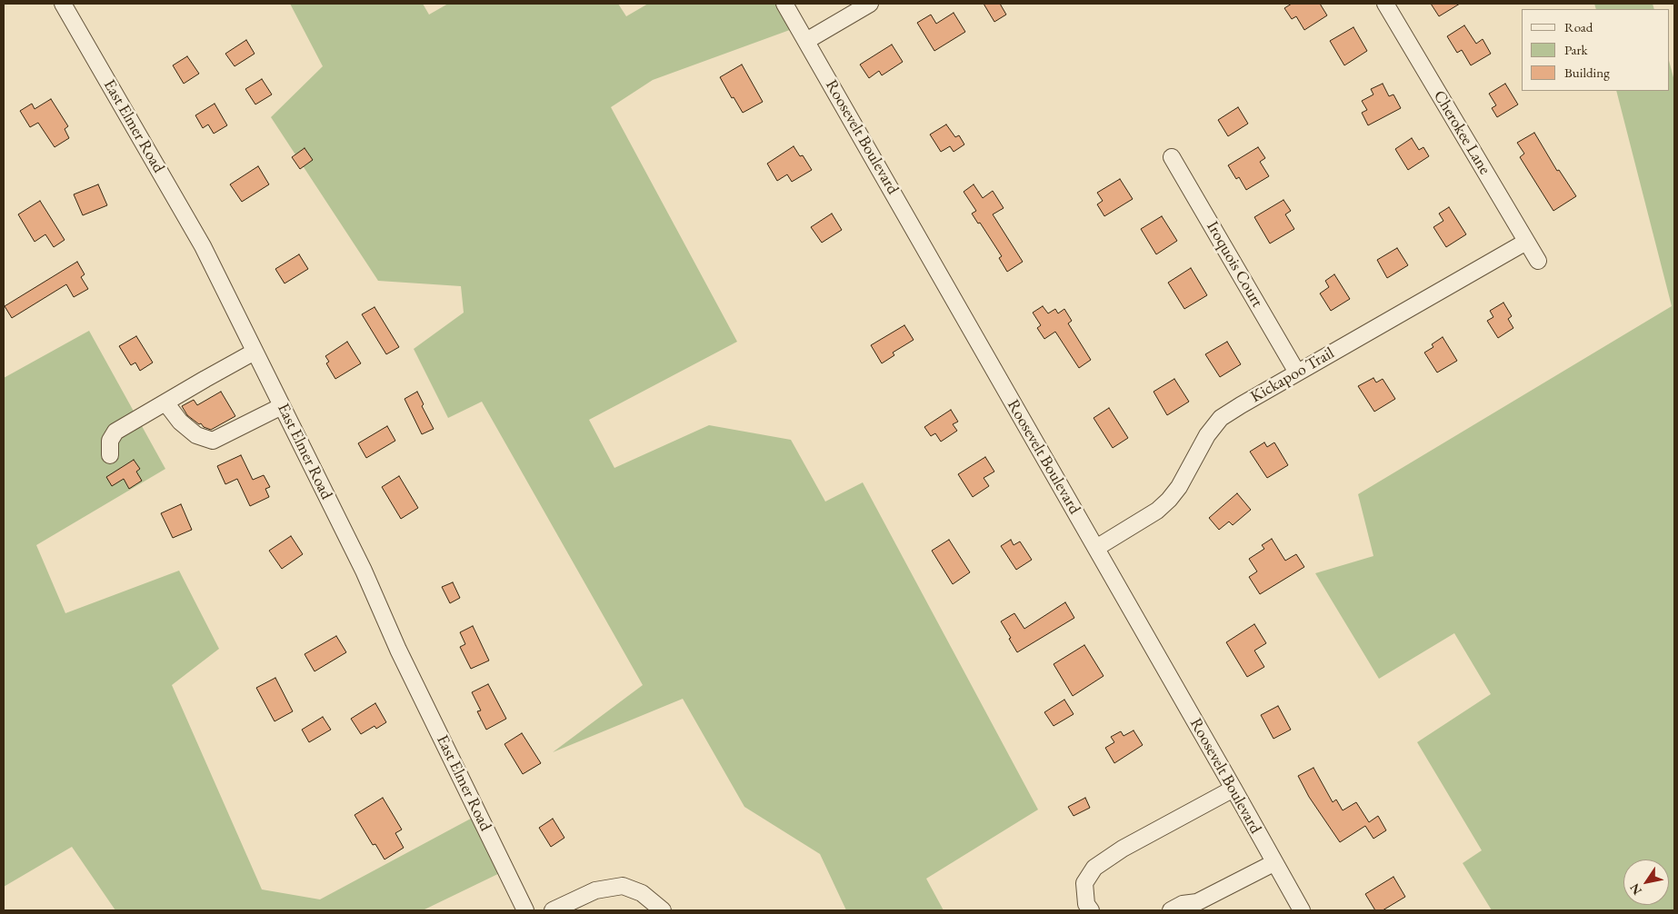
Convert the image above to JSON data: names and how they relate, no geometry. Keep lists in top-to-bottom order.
{
  "streets": {
    "street": [
      "East Elmer Road",
      "Cherokee Lane",
      "Roosevelt Boulevard",
      "Iroquois Court",
      "Kickapoo Trail"
    ]
  },
  "crossings": [
    ["Cherokee Lane", "Kickapoo Trail"],
    ["Roosevelt Boulevard", "Kickapoo Trail"],
    ["Iroquois Court", "Kickapoo Trail"]
  ],
  "legend": ["Road", "Park", "Building"],
  "north": "bottom left"
}
